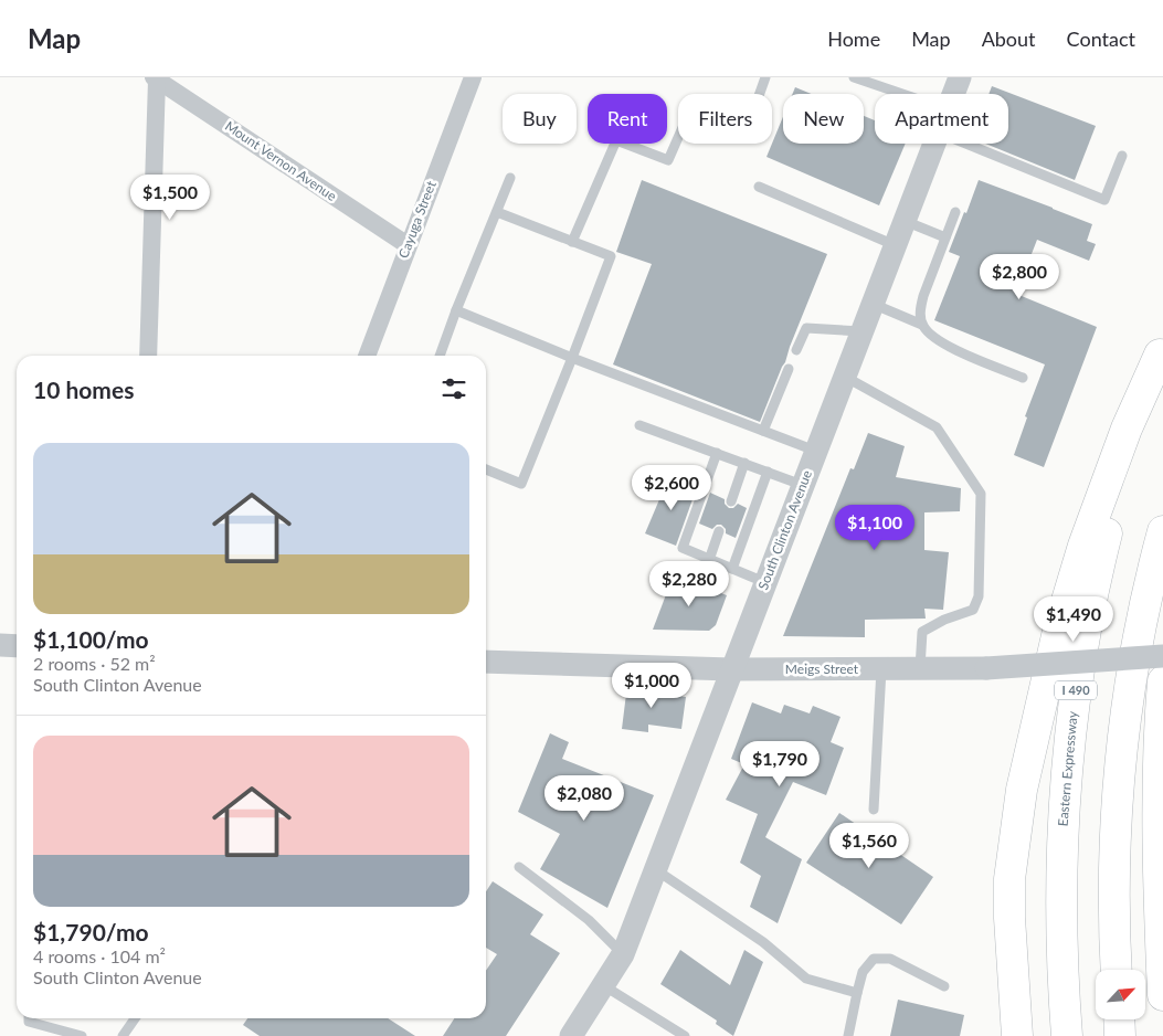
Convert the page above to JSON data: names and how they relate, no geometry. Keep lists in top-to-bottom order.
{
  "streets": {
    "highway": ["I 490", "Eastern Expressway"],
    "street": [
      "Mount Vernon Avenue",
      "Cayuga Street",
      "South Clinton Avenue",
      "Meigs Street"
    ]
  },
  "crossings": [
    ["Mount Vernon Avenue", "Cayuga Street"],
    ["South Clinton Avenue", "Meigs Street"]
  ],
  "north": "top right",
  "page": {
    "header": "Map",
    "nav": [
      "Home",
      "Map",
      "About",
      "Contact"
    ],
    "chip": [
      "Buy",
      "Rent",
      "Filters",
      "New",
      "Apartment"
    ],
    "price": [
      "$1,500",
      "$2,800",
      "$2,600",
      "$1,100",
      "$2,280",
      "$1,490",
      "$1,000",
      "$1,790",
      "$2,080",
      "$1,560"
    ],
    "heading": "10 homes",
    "list": [
      {
        "name": "$1,100/mo",
        "note": "2 rooms · 52 m² · South Clinton Avenue"
      },
      {
        "name": "$1,790/mo",
        "note": "4 rooms · 104 m² · South Clinton Avenue"
      }
    ]
  }
}
